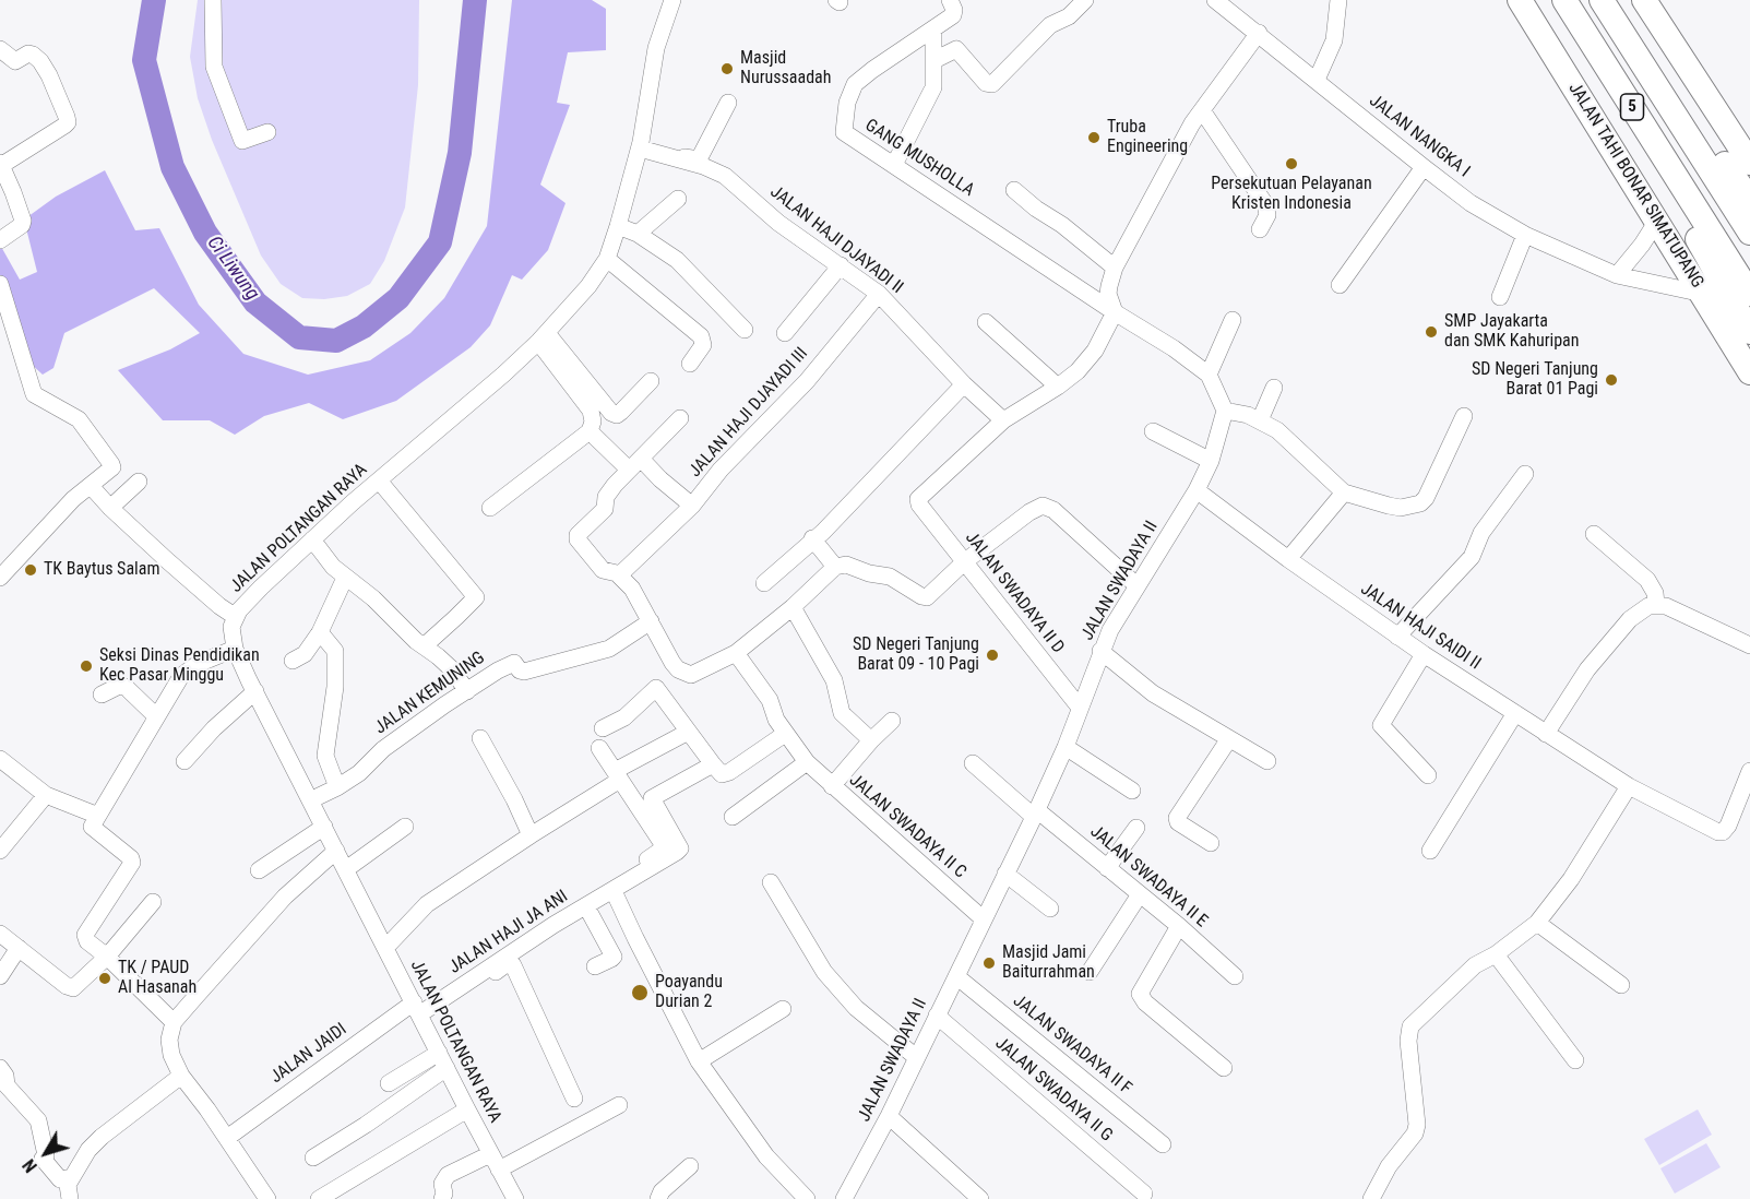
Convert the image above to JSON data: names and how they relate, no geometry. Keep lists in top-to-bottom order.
{
  "streets": {
    "highway": ["5", "JALAN TAHI BONAR SIMATUPANG"],
    "street": [
      "JALAN NANGKA I",
      "GANG MUSHOLLA",
      "JALAN HAJI DJAYADI II",
      "JALAN HAJI DJAYADI III",
      "JALAN POLTANGAN RAYA",
      "JALAN SWADAYA II",
      "JALAN SWADAYA II D",
      "JALAN HAJI SAIDI II",
      "JALAN KEMUNING",
      "JALAN SWADAYA II C",
      "JALAN SWADAYA II E",
      "JALAN HAJI JA ANI",
      "JALAN SWADAYA II F",
      "JALAN JAIDI",
      "JALAN SWADAYA II G"
    ]
  },
  "crossings": [
    ["JALAN NANGKA I", "JALAN TAHI BONAR SIMATUPANG"],
    ["JALAN HAJI DJAYADI II", "JALAN HAJI DJAYADI III"],
    ["JALAN HAJI DJAYADI II", "JALAN POLTANGAN RAYA"],
    ["JALAN HAJI DJAYADI II", "JALAN SWADAYA II D"],
    ["JALAN POLTANGAN RAYA", "JALAN KEMUNING"],
    ["JALAN POLTANGAN RAYA", "JALAN HAJI JA ANI"],
    ["JALAN POLTANGAN RAYA", "JALAN JAIDI"],
    ["JALAN SWADAYA II", "JALAN SWADAYA II D"],
    ["JALAN SWADAYA II", "JALAN HAJI SAIDI II"],
    ["JALAN SWADAYA II", "JALAN SWADAYA II C"],
    ["JALAN SWADAYA II", "JALAN SWADAYA II E"],
    ["JALAN SWADAYA II", "JALAN SWADAYA II F"],
    ["JALAN SWADAYA II", "JALAN SWADAYA II G"],
    ["JALAN HAJI JA ANI", "JALAN JAIDI"]
  ],
  "water": ["Ci Liwung"],
  "places": [
    "Masjid Nurussaadah",
    "Truba Engineering",
    "Persekutuan Pelayanan Kristen Indonesia",
    "SMP Jayakarta dan SMK Kahuripan",
    "SD Negeri Tanjung Barat 01 Pagi",
    "TK Baytus Salam",
    "SD Negeri Tanjung Barat 09 - 10 Pagi",
    "Seksi Dinas Pendidikan Kec Pasar Minggu",
    "Masjid Jami Baiturrahman",
    "TK / PAUD Al Hasanah",
    "Poayandu Durian 2"
  ],
  "north": "bottom left"
}
